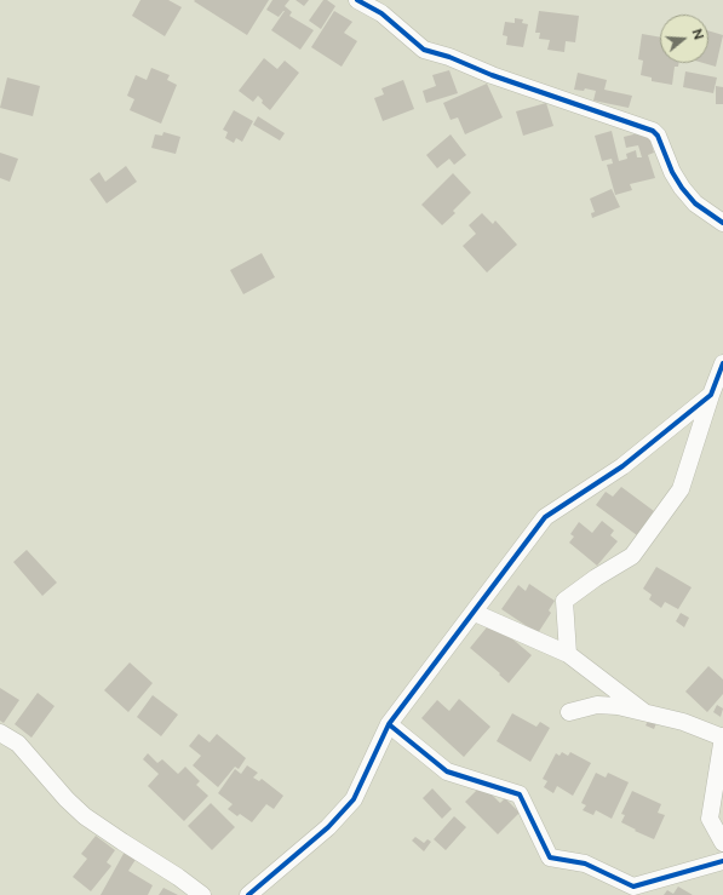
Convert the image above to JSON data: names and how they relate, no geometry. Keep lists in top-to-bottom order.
{
  "north": "right"
}
